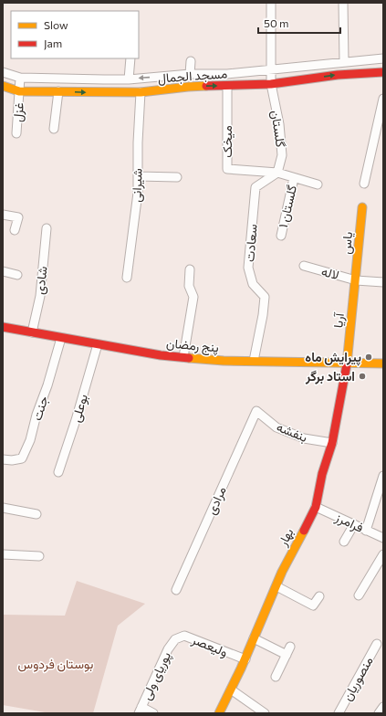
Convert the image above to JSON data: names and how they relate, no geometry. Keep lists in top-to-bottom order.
{
  "streets": {
    "street": [
      "مسجد الجمال",
      "غزل",
      "گلستان",
      "میخک",
      "شیرانی",
      "گلستان ۱",
      "سعادت",
      "یاس",
      "لاله",
      "شادی",
      "آریا",
      "پنج رمضان",
      "جنت",
      "بوعلی",
      "بنفشه",
      "مرادی",
      "فرامرز",
      "بهار",
      "ولیعصر",
      "پوریای ولی",
      "منصوریان"
    ]
  },
  "crossings": [
    ["مسجد الجمال", "غزل"],
    ["مسجد الجمال", "گلستان"],
    ["مسجد الجمال", "میخک"],
    ["مسجد الجمال", "شیرانی"],
    ["گلستان", "میخک"],
    ["گلستان", "سعادت"],
    ["میخک", "سعادت"],
    ["سعادت", "پنج رمضان"],
    ["یاس", "لاله"],
    ["یاس", "آریا"],
    ["لاله", "آریا"],
    ["شادی", "پنج رمضان"],
    ["آریا", "پنج رمضان"],
    ["آریا", "بهار"],
    ["پنج رمضان", "جنت"],
    ["پنج رمضان", "بوعلی"],
    ["پنج رمضان", "بهار"],
    ["بنفشه", "مرادی"],
    ["بنفشه", "بهار"],
    ["فرامرز", "بهار"],
    ["بهار", "ولیعصر"],
    ["ولیعصر", "پوریای ولی"]
  ],
  "parks": ["بوستان فردوس"],
  "places": ["پیرایش ماه", "استاد برگر"],
  "legend": ["Slow", "Jam"],
  "scale_bar": "50 m"
}
